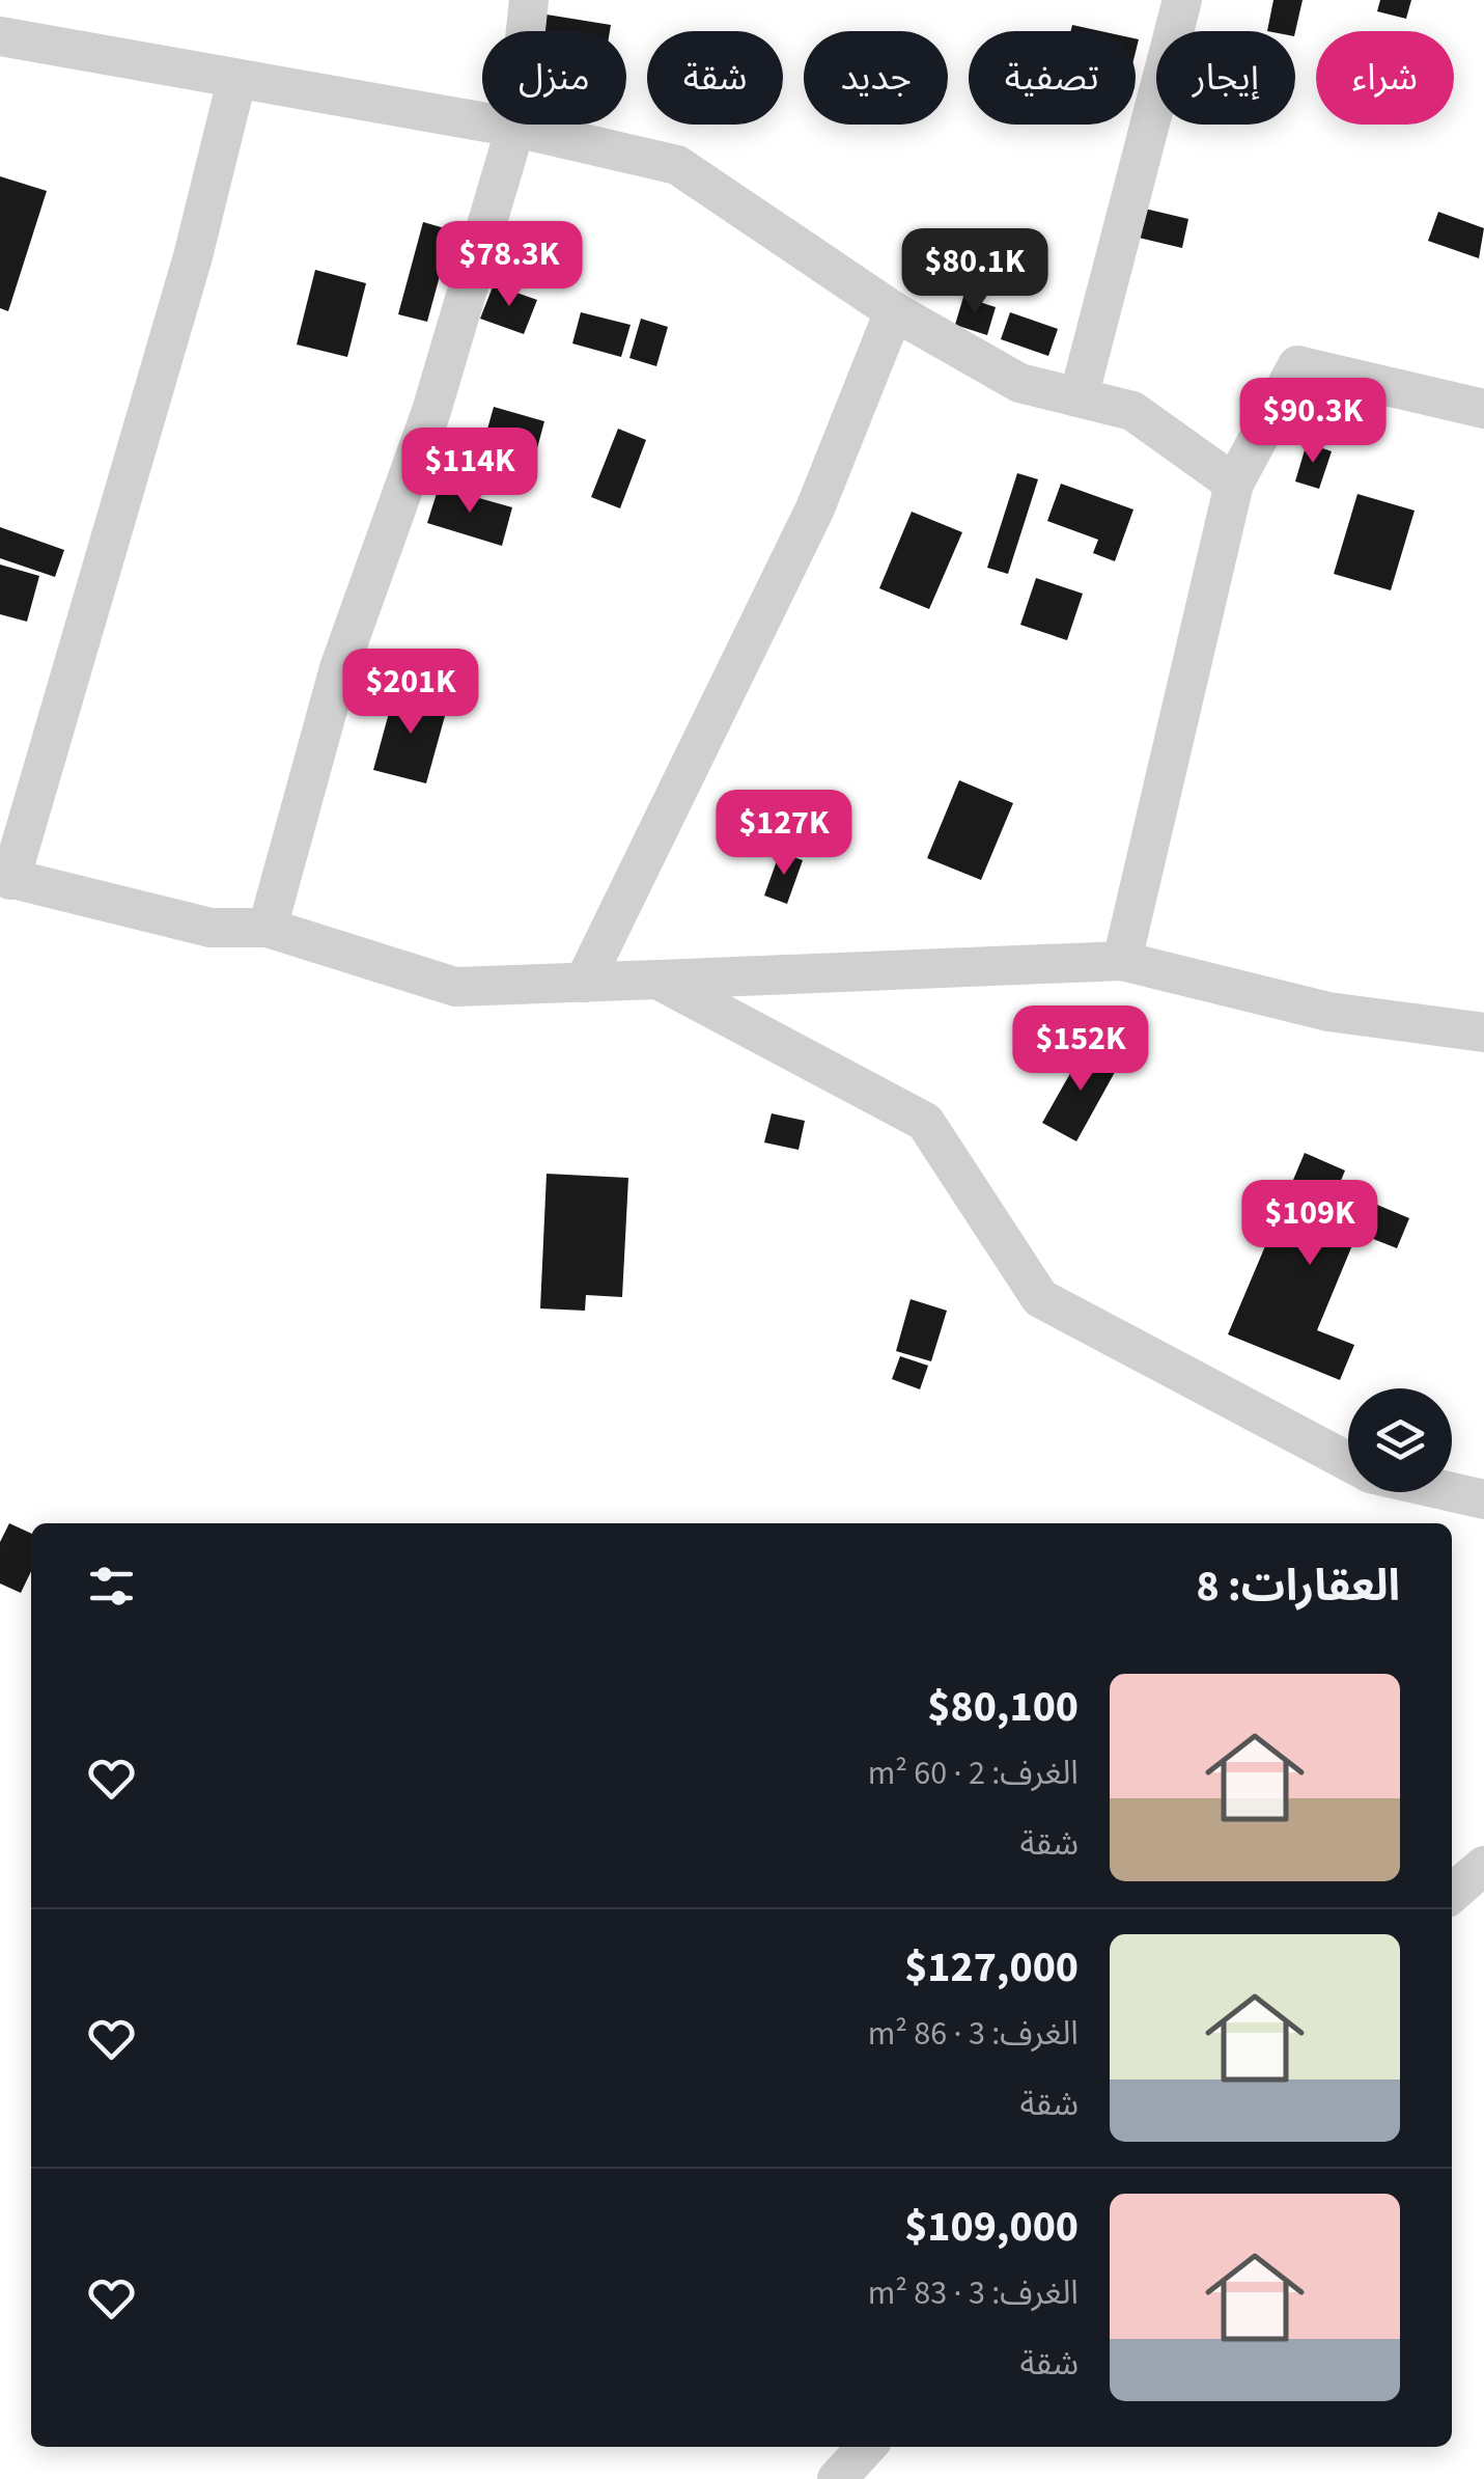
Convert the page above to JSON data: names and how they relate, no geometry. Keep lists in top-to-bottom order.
{
  "page": {
    "chip": [
      "شراء",
      "إيجار",
      "تصفية",
      "جديد",
      "شقة",
      "منزل"
    ],
    "price": [
      "$78.3K",
      "$80.1K",
      "$90.3K",
      "$114K",
      "$201K",
      "$127K",
      "$152K",
      "$109K"
    ],
    "heading": "العقارات: 8",
    "list": [
      {
        "name": "$80,100",
        "note": "الغرف: 2 · 60 m² · شقة"
      },
      {
        "name": "$127,000",
        "note": "الغرف: 3 · 86 m² · شقة"
      },
      {
        "name": "$109,000",
        "note": "الغرف: 3 · 83 m² · شقة"
      }
    ]
  }
}
